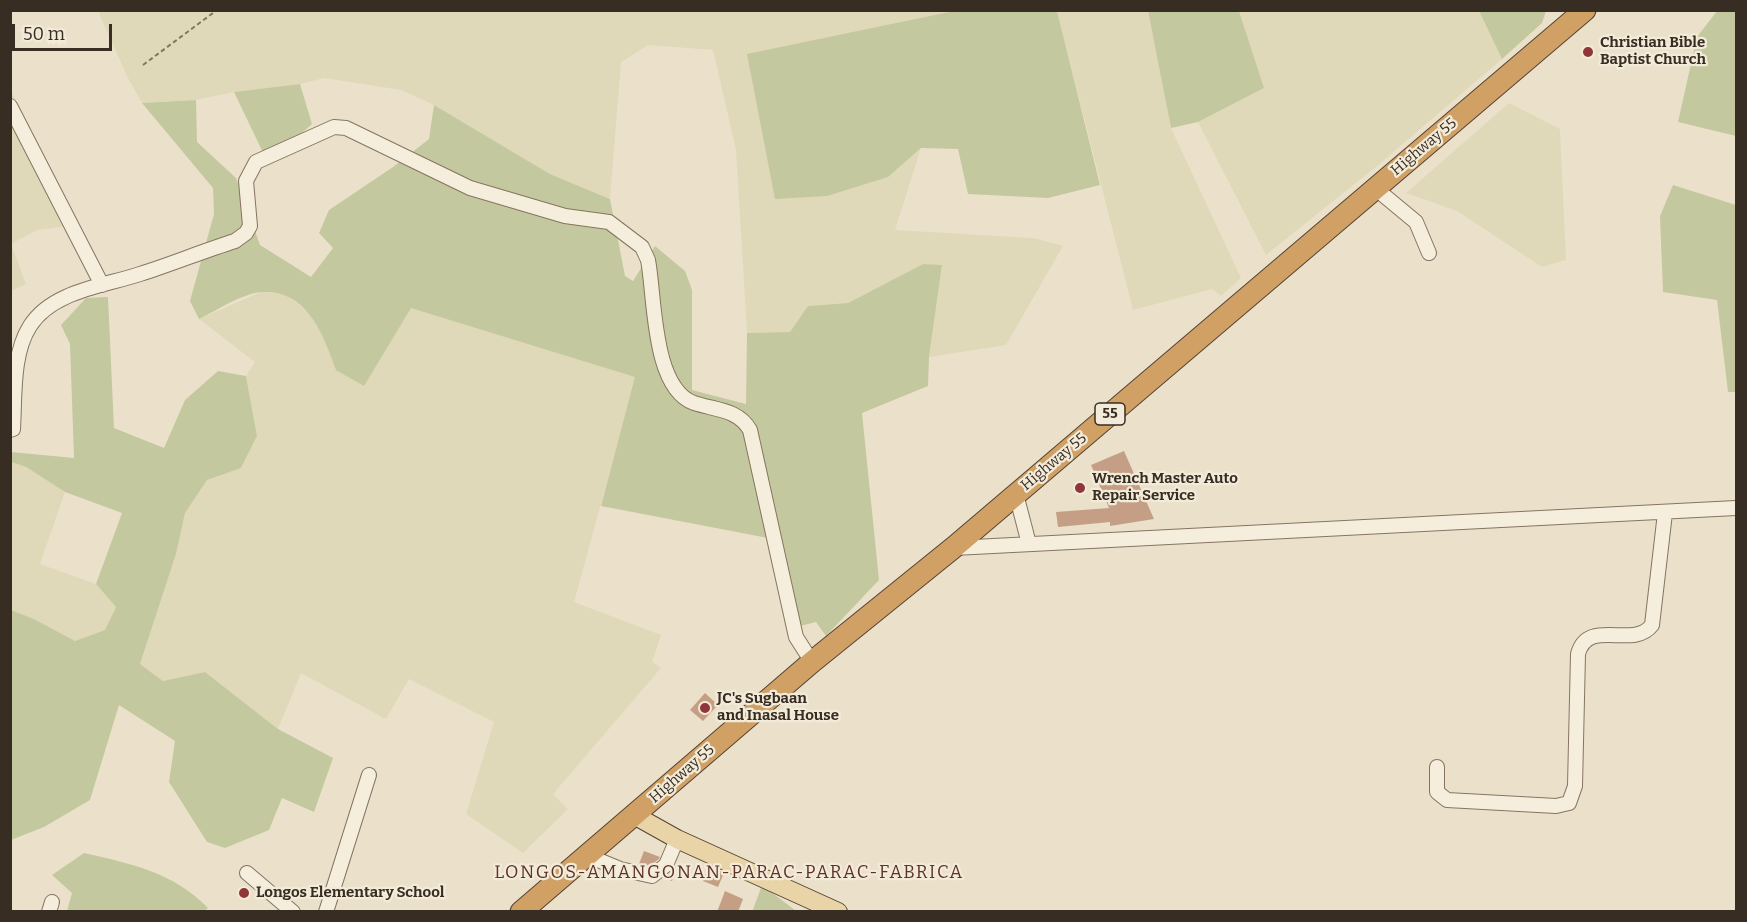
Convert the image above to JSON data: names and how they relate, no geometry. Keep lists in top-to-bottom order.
{
  "streets": {
    "highway": ["Highway 55", "55"]
  },
  "districts": ["LONGOS-AMANGONAN-PARAC‑PARAC-FABRICA"],
  "places": [
    "Christian Bible Baptist Church",
    "Wrench Master Auto Repair Service",
    "JC's Sugbaan and Inasal House",
    "Longos Elementary School"
  ],
  "scale_bar": "50 m"
}
